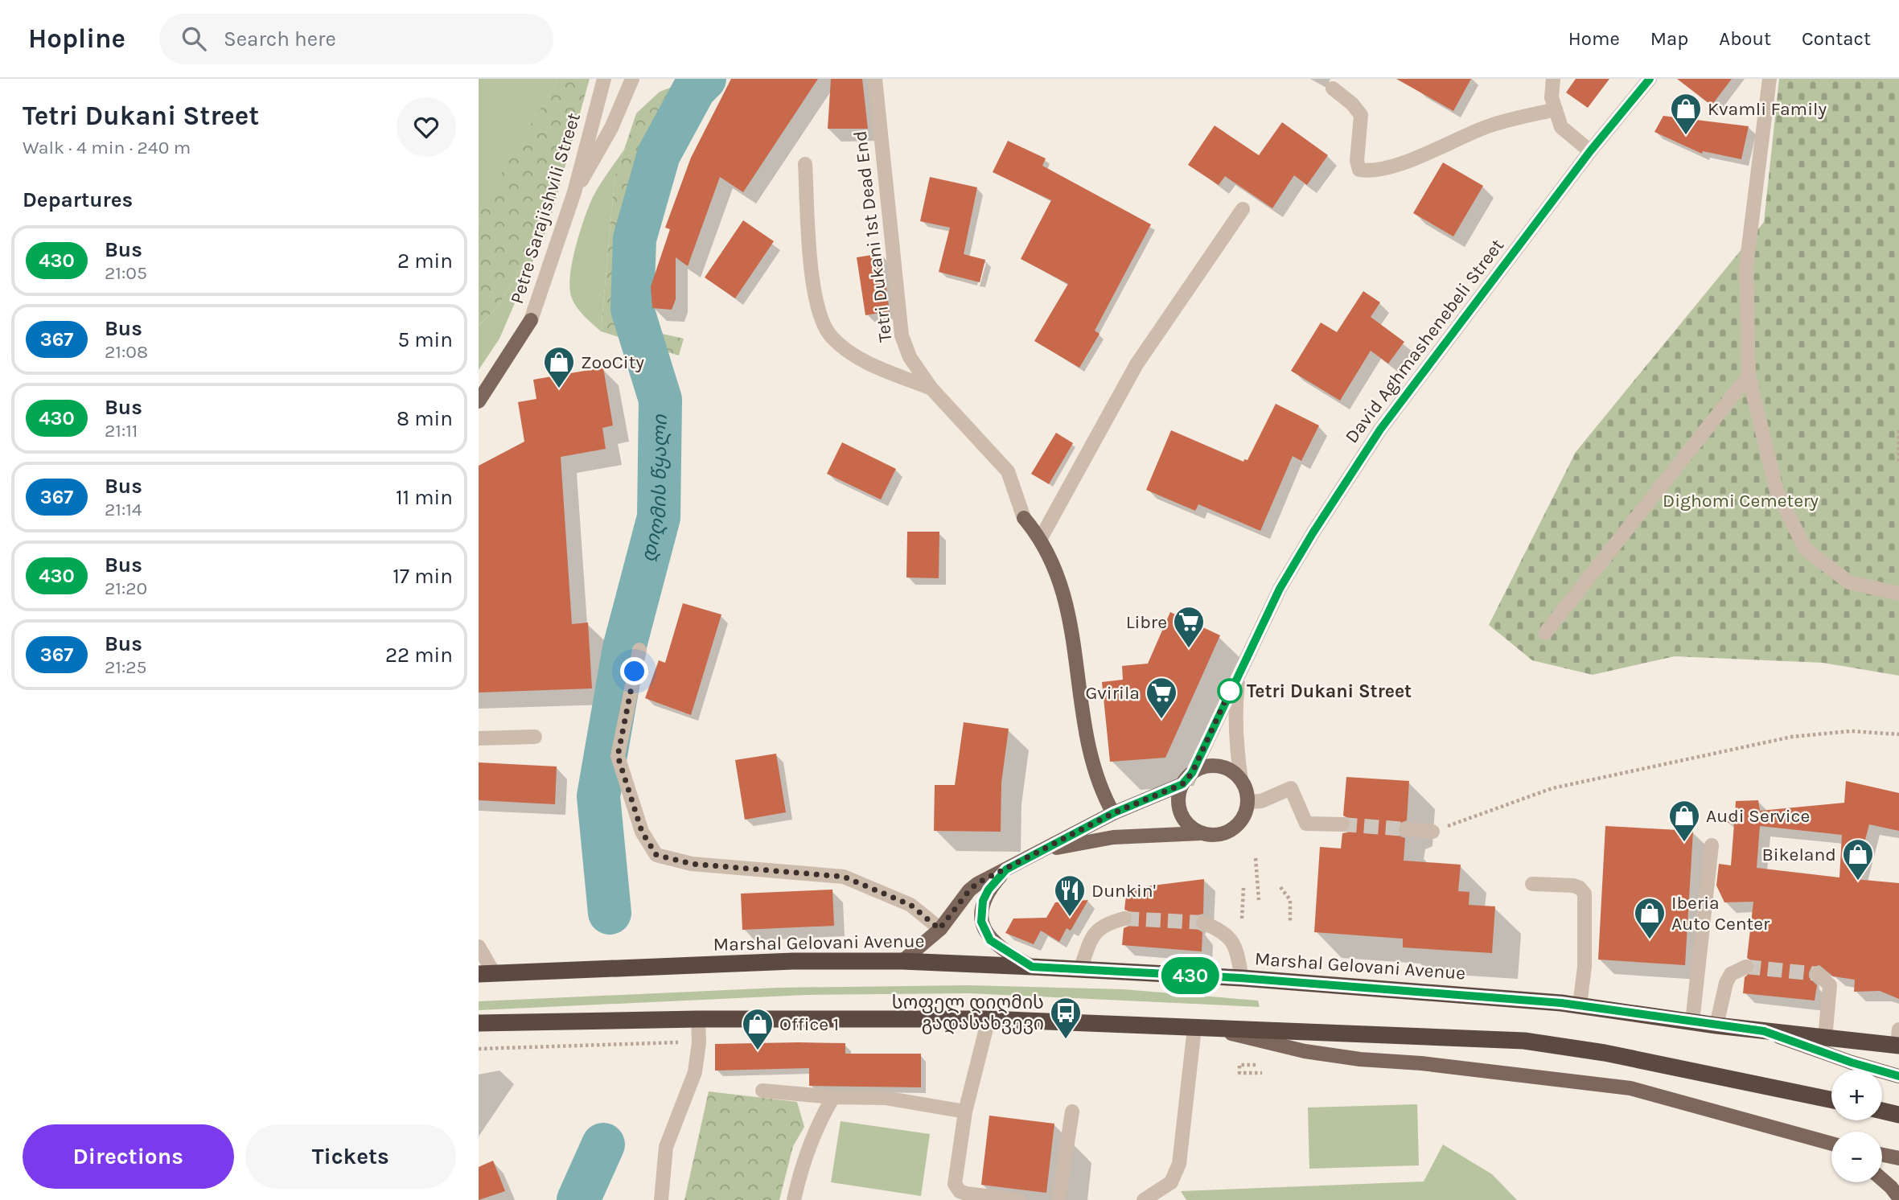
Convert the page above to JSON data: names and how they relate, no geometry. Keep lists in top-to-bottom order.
{
  "streets": {
    "highway": ["Marshal Gelovani Avenue"],
    "main road": ["Petre Sarajishvili Street"],
    "street": ["Tetri Dukani 1st Dead End", "David Aghmashenebeli Street"]
  },
  "water": ["დიღმის წყალი"],
  "parks": ["Dighomi Cemetery"],
  "places": {
    "shop": [
      "Kvamli Family",
      "ZooCity",
      "Audi Service",
      "Bikeland",
      "Iberia Auto Center",
      "Office 1"
    ],
    "supermarket": ["Libre", "Gvirila"],
    "other": ["Tetri Dukani Street"],
    "restaurant": ["Dunkin'"],
    "bus stop": ["სოფელ დიღმის გადასახვევი"]
  },
  "lines": ["bus line 430"],
  "page": {
    "header": "Hopline",
    "search": "Search here",
    "nav": [
      "Home",
      "Map",
      "About",
      "Contact"
    ],
    "heading": [
      ["Tetri Dukani Street", "Walk · 4 min · 240 m"],
      "Departures"
    ],
    "on_map": "430",
    "list": [
      {
        "mark": "430",
        "name": "Bus",
        "note": "21:05",
        "value": "2 min"
      },
      {
        "mark": "367",
        "name": "Bus",
        "note": "21:08",
        "value": "5 min"
      },
      {
        "mark": "430",
        "name": "Bus",
        "note": "21:11",
        "value": "8 min"
      },
      {
        "mark": "367",
        "name": "Bus",
        "note": "21:14",
        "value": "11 min"
      },
      {
        "mark": "430",
        "name": "Bus",
        "note": "21:20",
        "value": "17 min"
      },
      {
        "mark": "367",
        "name": "Bus",
        "note": "21:25",
        "value": "22 min"
      }
    ],
    "map_buttons": ["+", "−"],
    "buttons": ["Directions", "Tickets"]
  }
}
